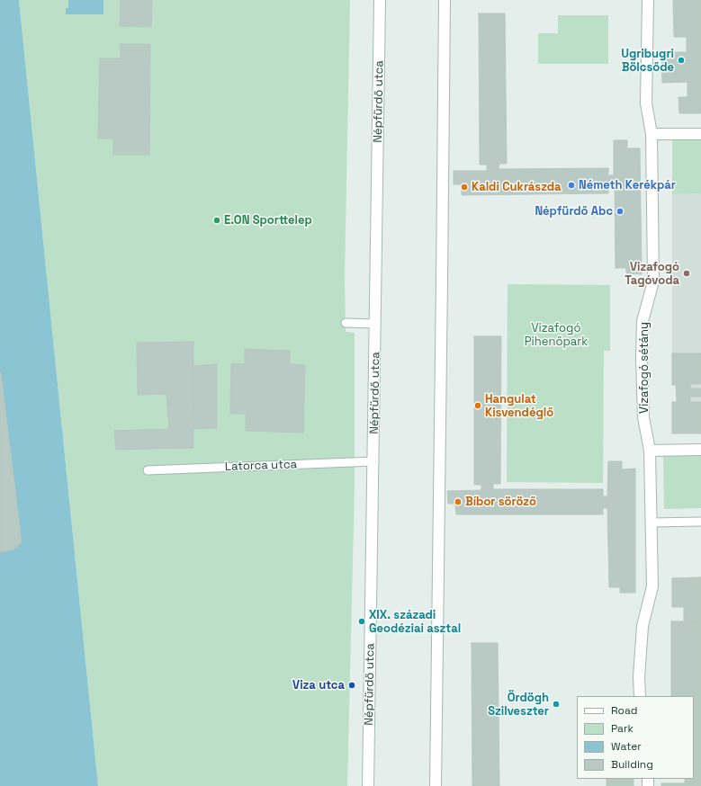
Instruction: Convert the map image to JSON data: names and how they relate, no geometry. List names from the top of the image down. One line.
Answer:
{"streets":{"street":["Népfürdő utca","Vizafogó sétány"],"lane":["Latorca utca"]},"crossings":[["Népfürdő utca","Latorca utca"]],"parks":["Vizafogó Pihenőpark"],"places":["Ugribugri Bölcsőde","Németh Kerékpár","Kaldi Cukrászda","Népfürdő Abc","E.ON Sporttelep","Vizafogó Tagóvoda","Hangulat Kisvendéglő","Bíbor söröző","XIX. századi Geodéziai asztal","Viza utca","Ördögh Szilveszter"],"legend":["Road","Park","Water","Building"]}
